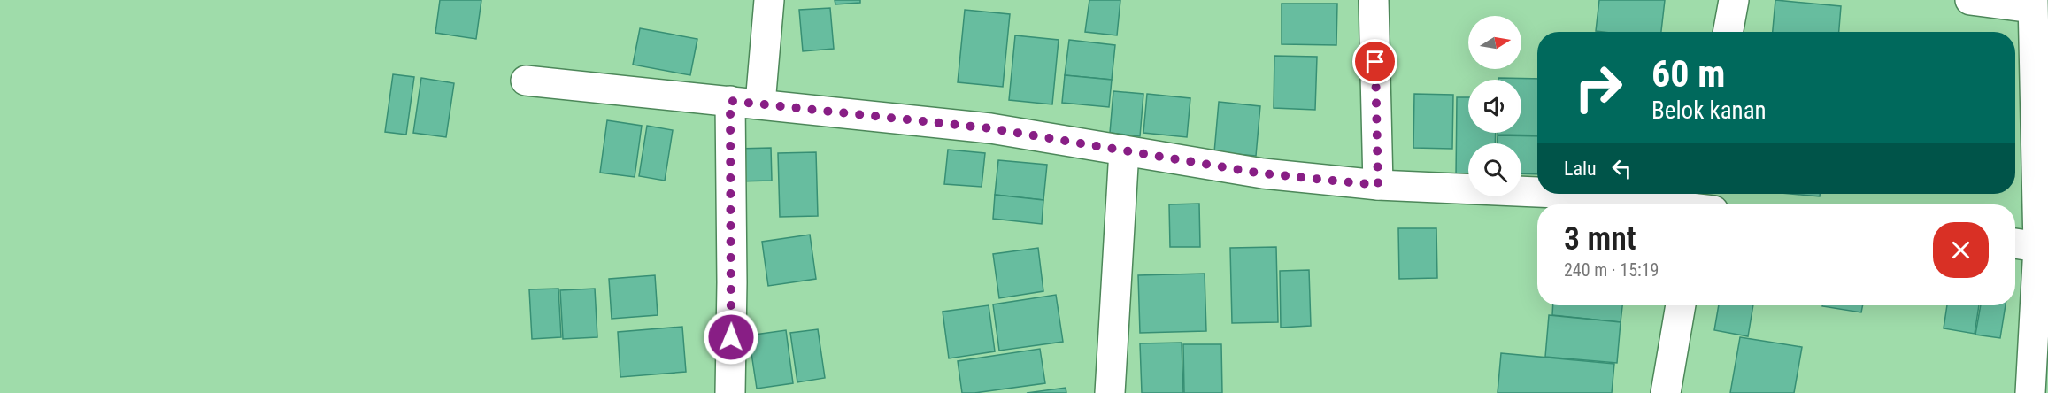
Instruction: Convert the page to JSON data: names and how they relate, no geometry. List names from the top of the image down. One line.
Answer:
{"north":"right","page":{"turn":["60 m","Belok kanan"],"then":"Lalu","heading":["3 mnt","240 m · 15:19"]}}
